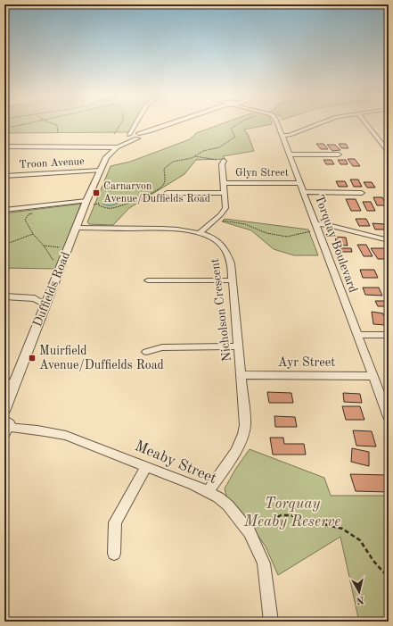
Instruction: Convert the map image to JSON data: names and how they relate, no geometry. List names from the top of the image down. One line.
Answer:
{"streets":{"street":["Troon Avenue","Glyn Street","Torquay Boulevard","Duffields Road","Nicholson Crescent","Ayr Street","Meaby Street"]},"crossings":[["Troon Avenue","Duffields Road"],["Glyn Street","Torquay Boulevard"],["Torquay Boulevard","Ayr Street"],["Duffields Road","Nicholson Crescent"],["Nicholson Crescent","Ayr Street"],["Nicholson Crescent","Meaby Street"]],"parks":["Torquay Meaby Reserve"],"places":{"transit":["Carnarvon Avenue/Duffields Road","Muirfield Avenue/Duffields Road"]},"north":"bottom"}
